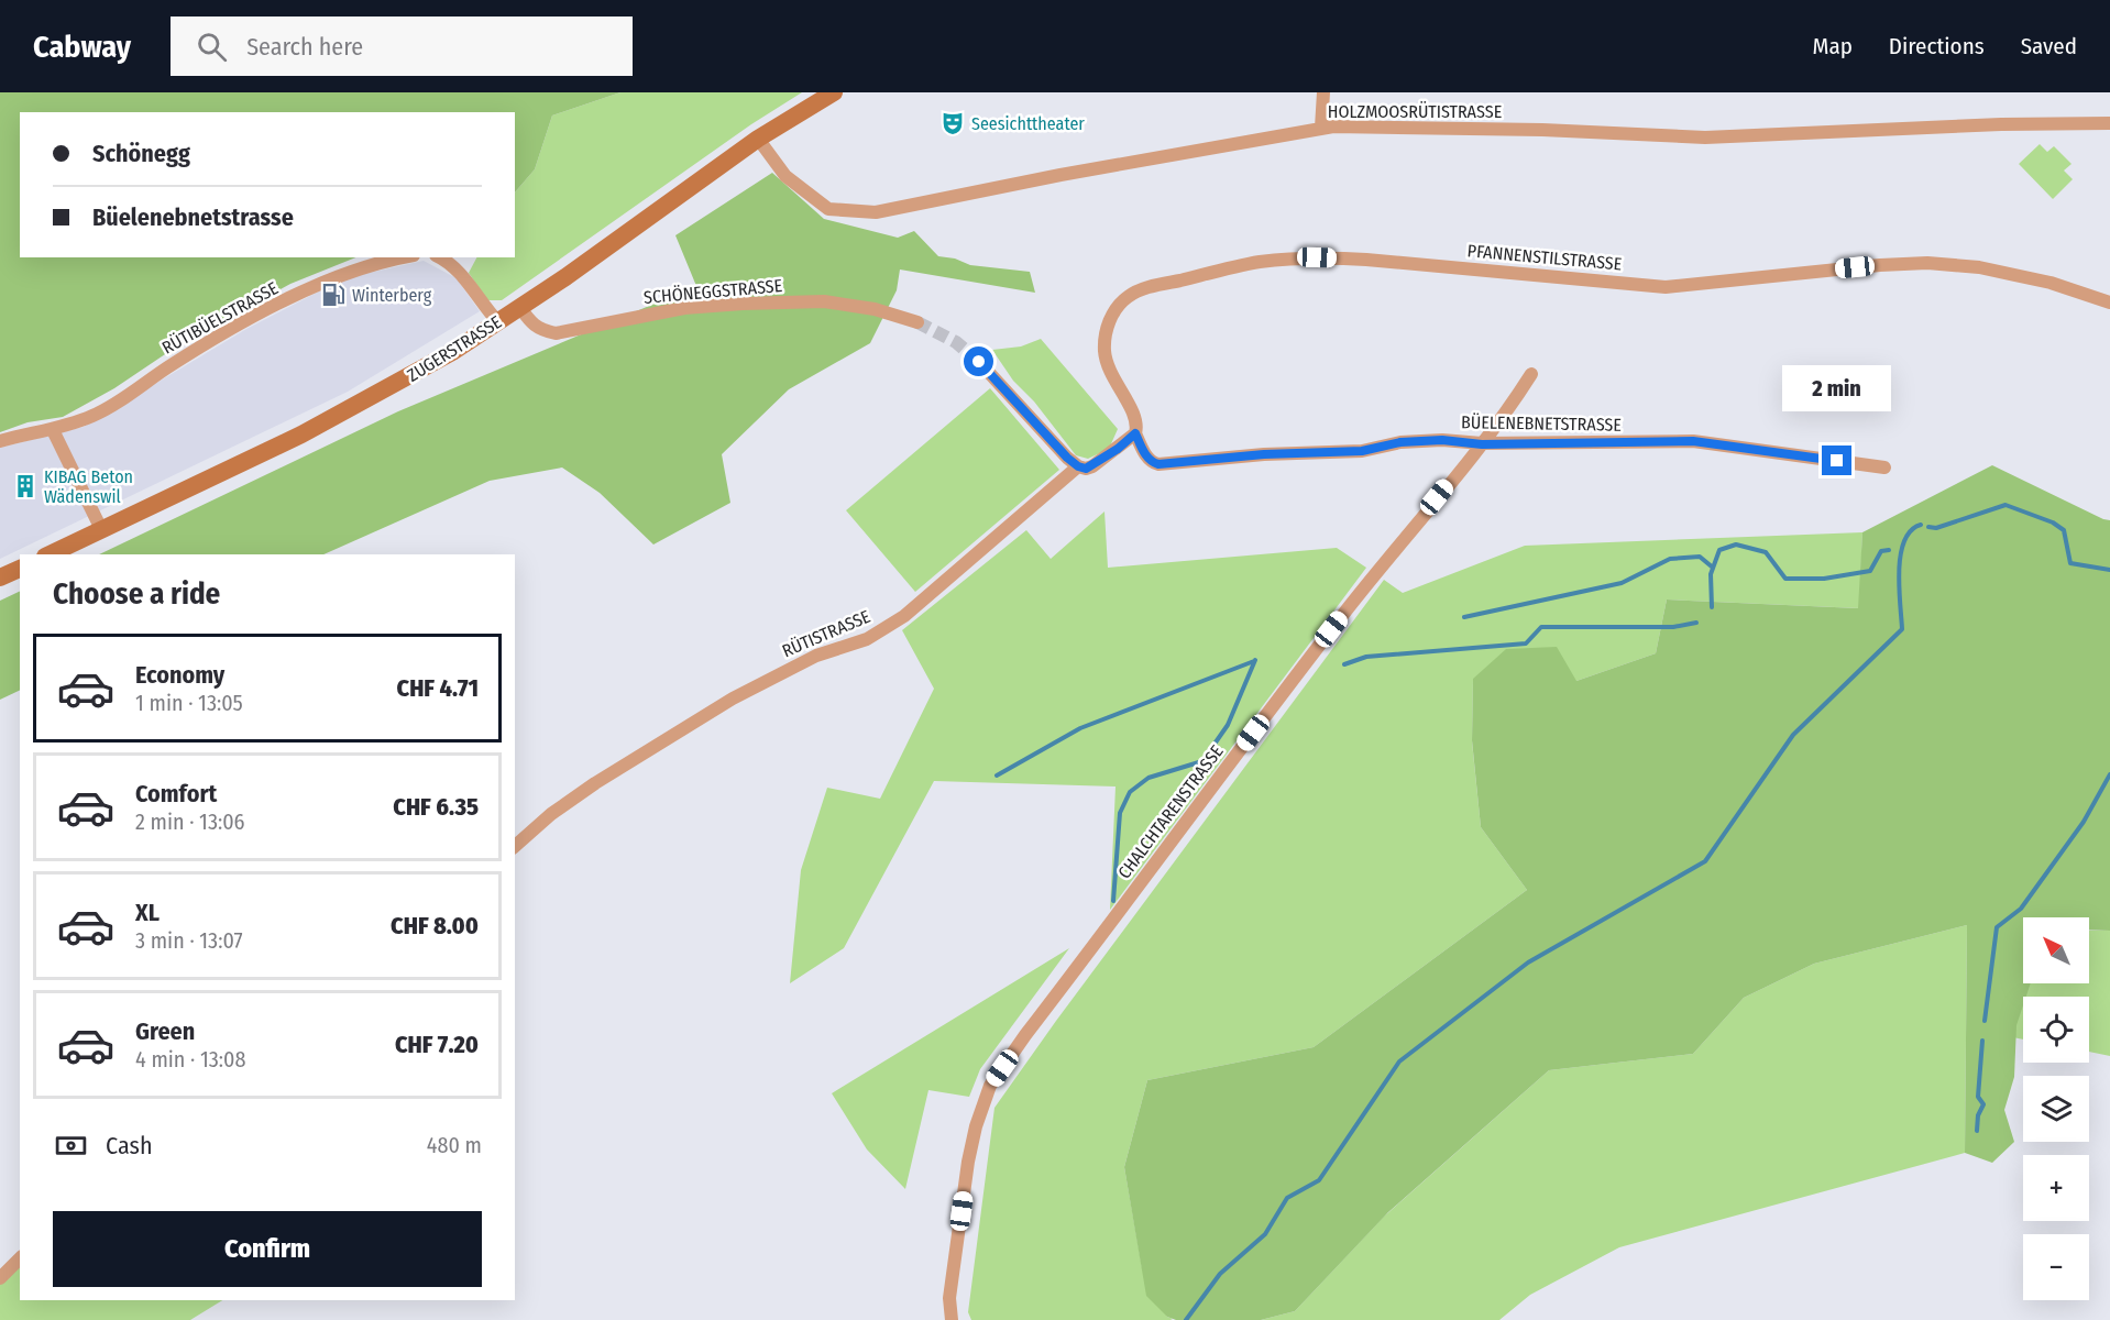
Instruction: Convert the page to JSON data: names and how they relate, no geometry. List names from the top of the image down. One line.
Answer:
{"streets":{"main road":["ZUGERSTRASSE"],"street":["HOLZMOOSRÜTISTRASSE","PFANNENSTILSTRASSE","SCHÖNEGGSTRASSE","RÜTIBÜELSTRASSE","BÜELENEBNETSTRASSE","RÜTISTRASSE","CHALCHTARENSTRASSE"]},"crossings":[["HOLZMOOSRÜTISTRASSE","ZUGERSTRASSE"],["PFANNENSTILSTRASSE","BÜELENEBNETSTRASSE"],["PFANNENSTILSTRASSE","RÜTISTRASSE"],["SCHÖNEGGSTRASSE","ZUGERSTRASSE"],["BÜELENEBNETSTRASSE","RÜTISTRASSE"],["BÜELENEBNETSTRASSE","CHALCHTARENSTRASSE"]],"places":{"theatre":["Seesichttheater"],"fuel station":["Winterberg"],"building":["KIBAG Beton Wädenswil"]},"north":"top left","page":{"header":"Cabway","search":"Search here","nav":["Map","Directions","Saved"],"banner":["Schönegg","Büelenebnetstrasse"],"bubble":"2 min","heading":"Choose a ride","list":[{"name":"Economy","note":"1 min · 13:05","value":"CHF 4.71"},{"name":"Comfort","note":"2 min · 13:06","value":"CHF 6.35"},{"name":"XL","note":"3 min · 13:07","value":"CHF 8.00"},{"name":"Green","note":"4 min · 13:08","value":"CHF 7.20"}],"map_buttons":["+","−"],"pay":["Cash","480 m"],"buttons":"Confirm"}}
